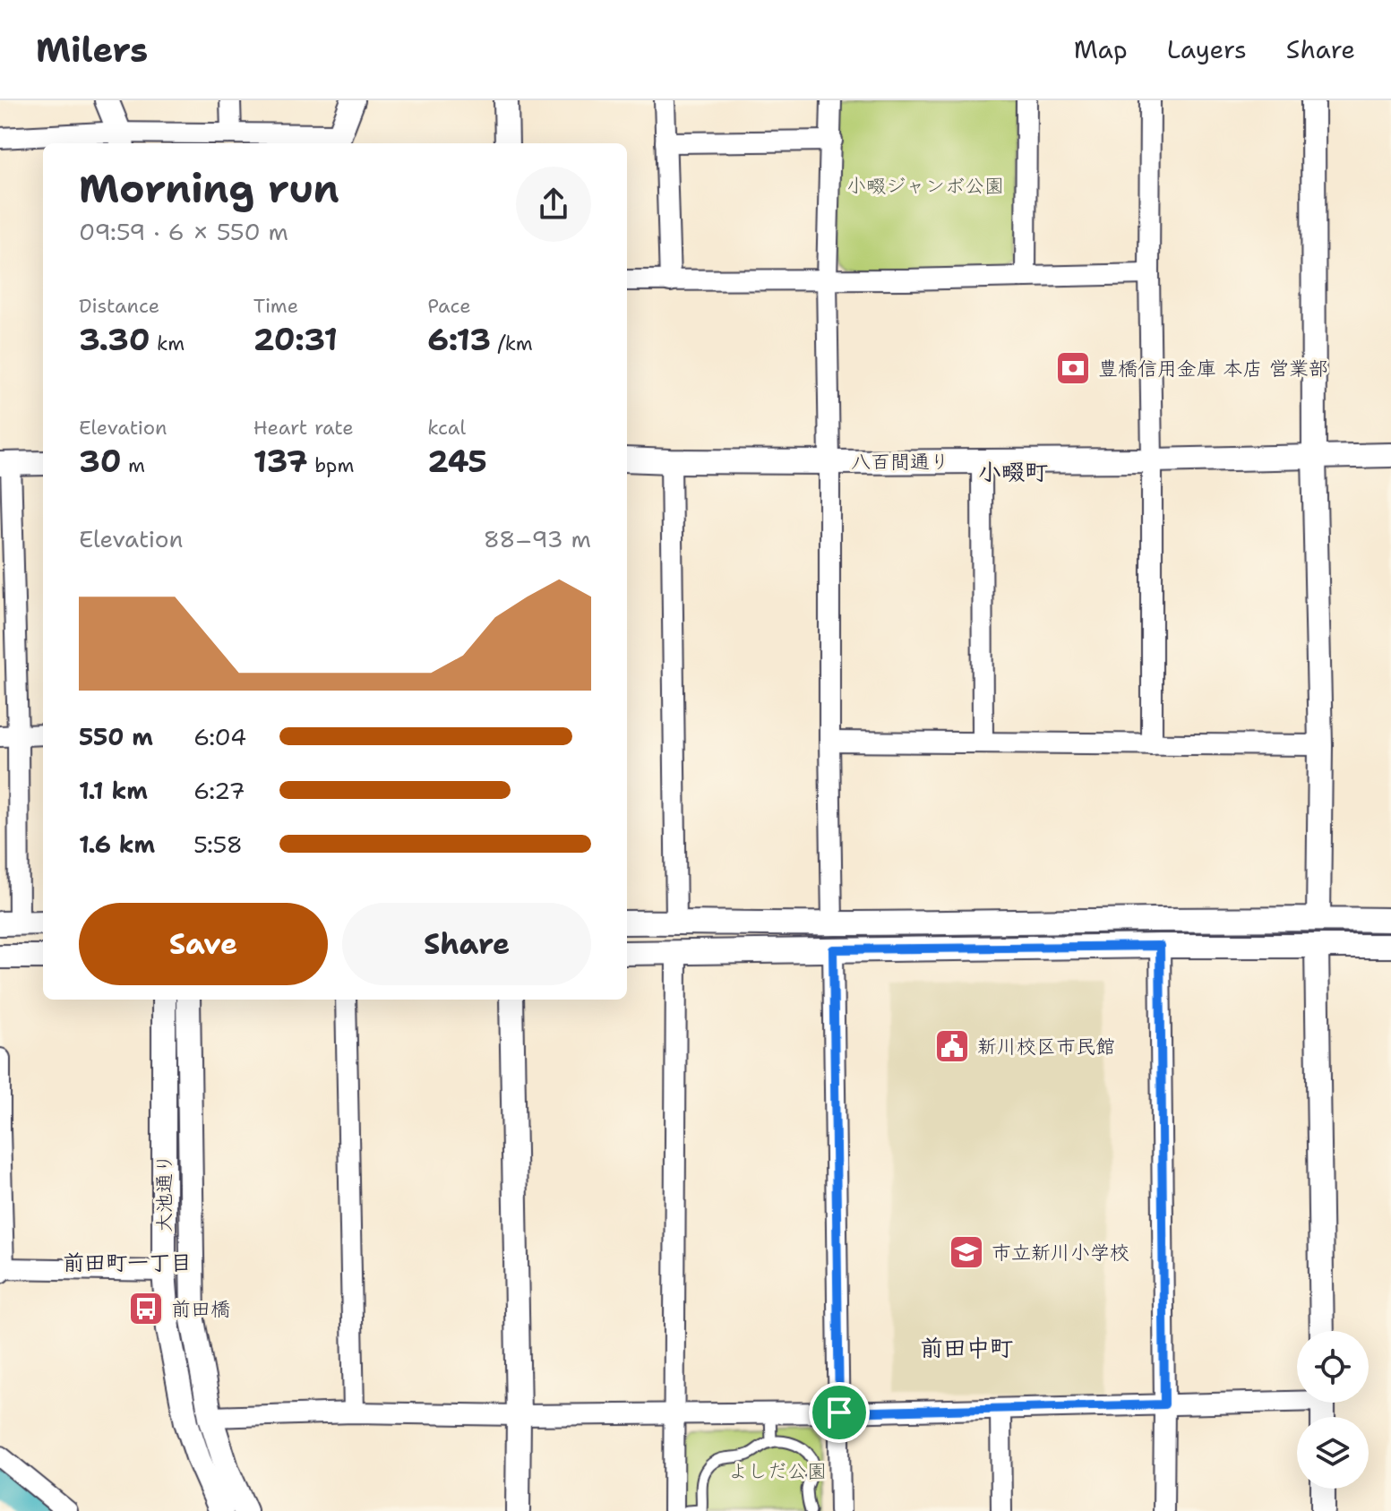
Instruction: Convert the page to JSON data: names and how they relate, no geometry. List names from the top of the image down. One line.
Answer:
{"streets":{"street":["八百間通り","大池通り"]},"districts":["小畷町","前田町一丁目","前田中町"],"parks":["小畷ジャンボ公園","よしだ公園"],"places":{"bank":["豊橋信用金庫 本店 営業部"],"public building":["新川校区市民館"],"school or university":["市立新川小学校"],"bus stop":["前田橋"]},"page":{"header":"Milers","nav":["Map","Layers","Share"],"heading":["Morning run","09:59 · 6 × 550 m"],"stats":[["Distance","3.30 km"],["Time","20:31"],["Pace","6:13 /km"],["Elevation","30 m"],["Heart rate","137 bpm"],["kcal","245"]],"chart":["Elevation","88–93 m"],"list":[{"name":"550 m","note":"6:04"},{"name":"1.1 km","note":"6:27"},{"name":"1.6 km","note":"5:58"}],"buttons":["Save","Share"]}}
